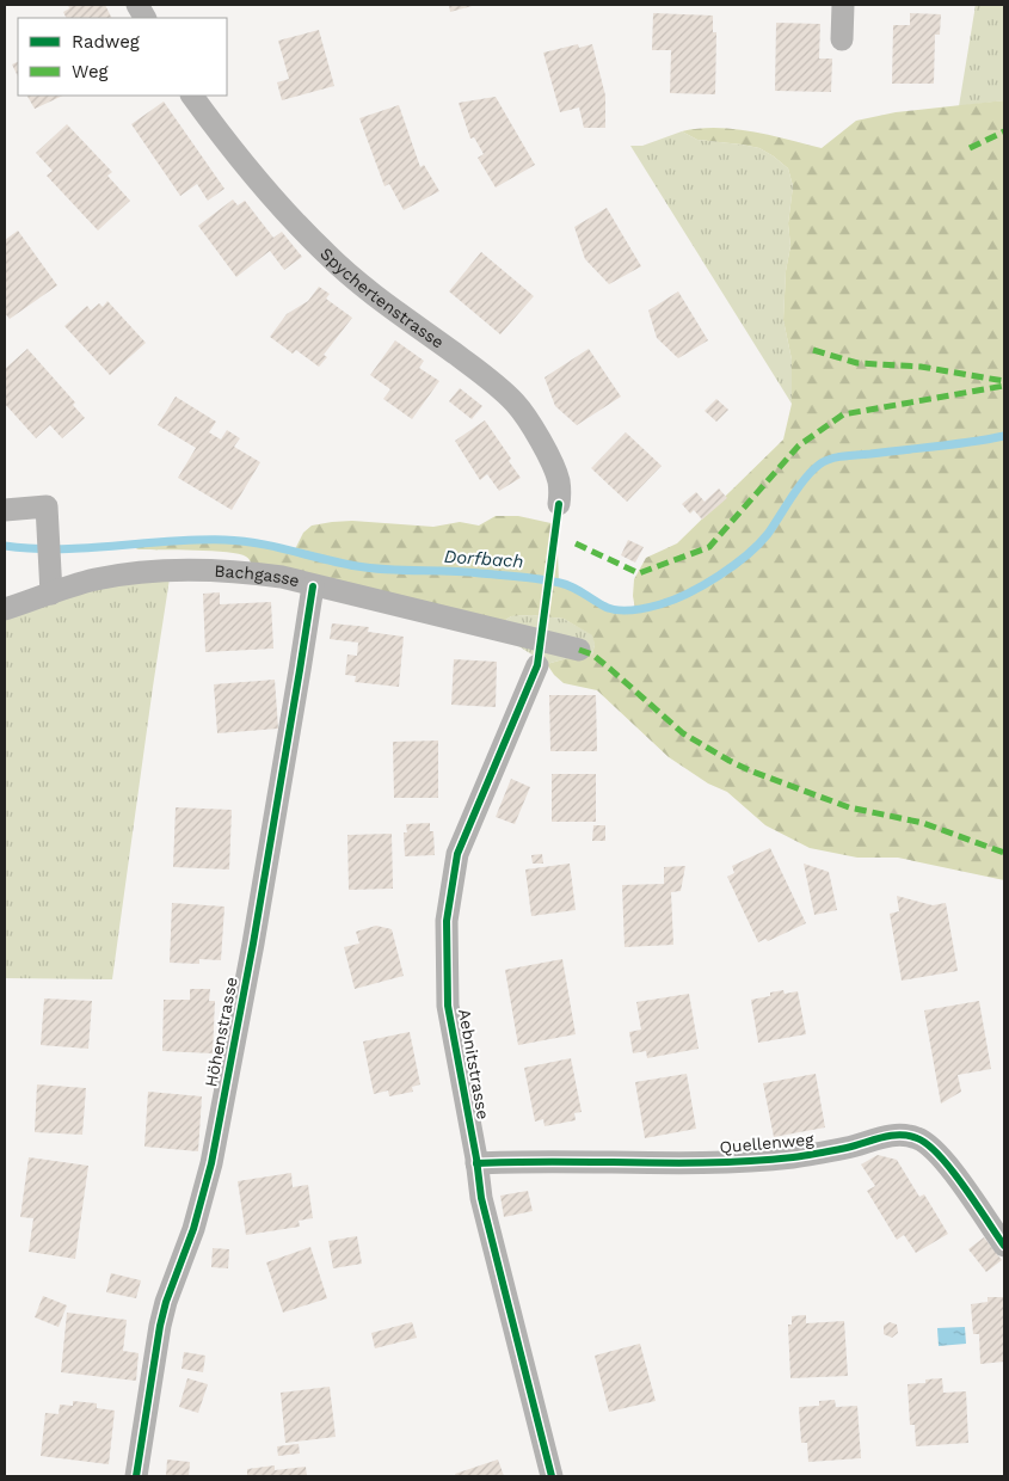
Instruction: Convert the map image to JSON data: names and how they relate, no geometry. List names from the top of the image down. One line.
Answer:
{"streets":{"street":["Spychertenstrasse","Bachgasse","Höhenstrasse","Aebnitstrasse","Quellenweg"]},"crossings":[["Bachgasse","Höhenstrasse"],["Aebnitstrasse","Quellenweg"]],"water":["Dorfbach"],"legend":["Radweg","Weg"]}
